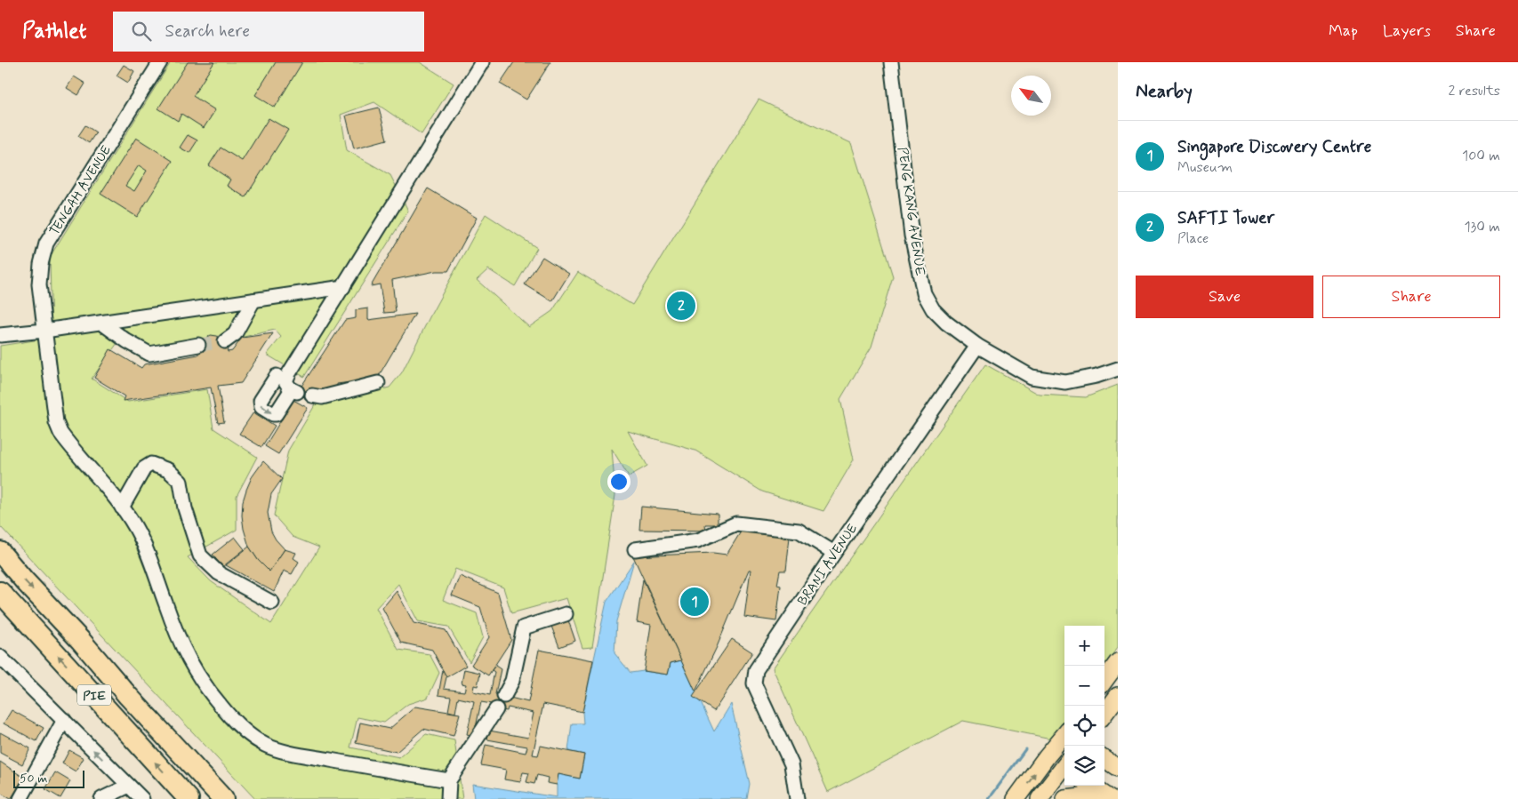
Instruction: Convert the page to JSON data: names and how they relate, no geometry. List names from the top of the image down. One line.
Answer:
{"streets":{"highway":["PIE"],"lane":["TENGAH AVENUE","PENG KANG AVENUE","BRANI AVENUE"]},"crossings":[["PENG KANG AVENUE","BRANI AVENUE"]],"scale_bar":"50 m","north":"top left","page":{"header":"Pathlet","search":"Search here","nav":["Map","Layers","Share"],"heading":["Nearby","2 results"],"list":[{"mark":"1","name":"Singapore Discovery Centre","note":"Museum","value":"100 m"},{"mark":"2","name":"SAFTI Tower","note":"Place","value":"130 m"}],"buttons":["Save","Share"],"pins":["2","1"],"map_buttons":["+","−"],"scale":"50 m"}}
